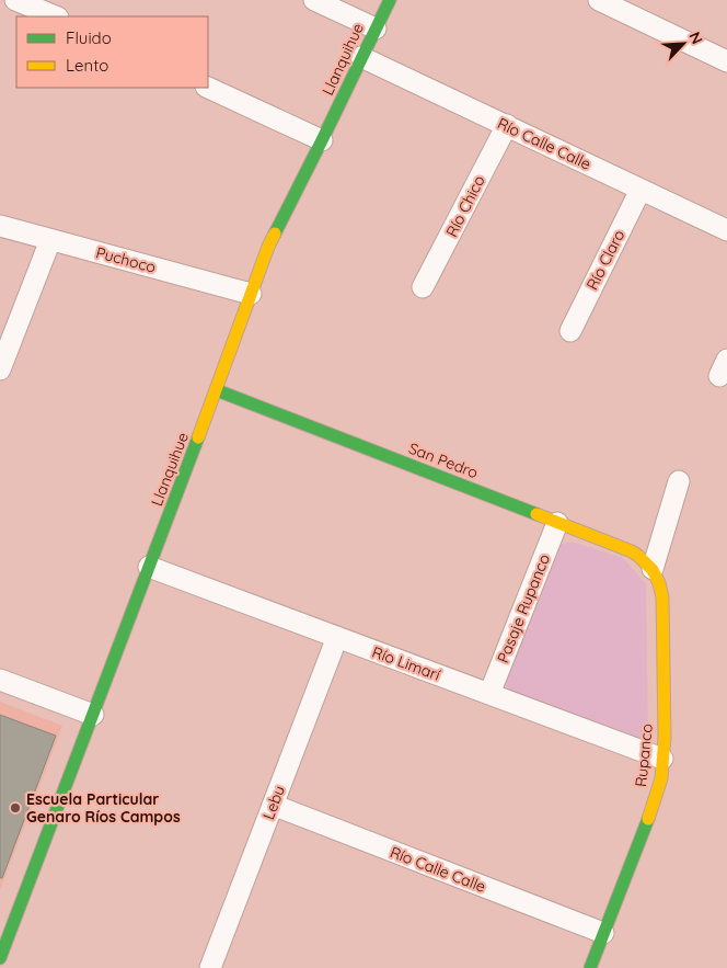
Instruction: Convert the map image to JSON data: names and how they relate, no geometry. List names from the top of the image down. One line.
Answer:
{"streets":{"street":["Llanquihue","Río Calle Calle","Río Chico","Puchoco","Río Claro","San Pedro","Pasaje Rupanco","Río Limarí","Rupanco","Lebu"]},"crossings":[["Llanquihue","Río Calle Calle"],["Llanquihue","Puchoco"],["Llanquihue","San Pedro"],["Llanquihue","Río Limarí"],["Río Calle Calle","Río Chico"],["Río Calle Calle","Río Claro"],["Río Calle Calle","Rupanco"],["Río Calle Calle","Lebu"],["San Pedro","Pasaje Rupanco"],["San Pedro","Rupanco"],["Pasaje Rupanco","Río Limarí"],["Río Limarí","Rupanco"],["Río Limarí","Lebu"]],"places":["Escuela Particular Genaro Ríos Campos"],"legend":["Fluido","Lento"],"north":"top right"}
